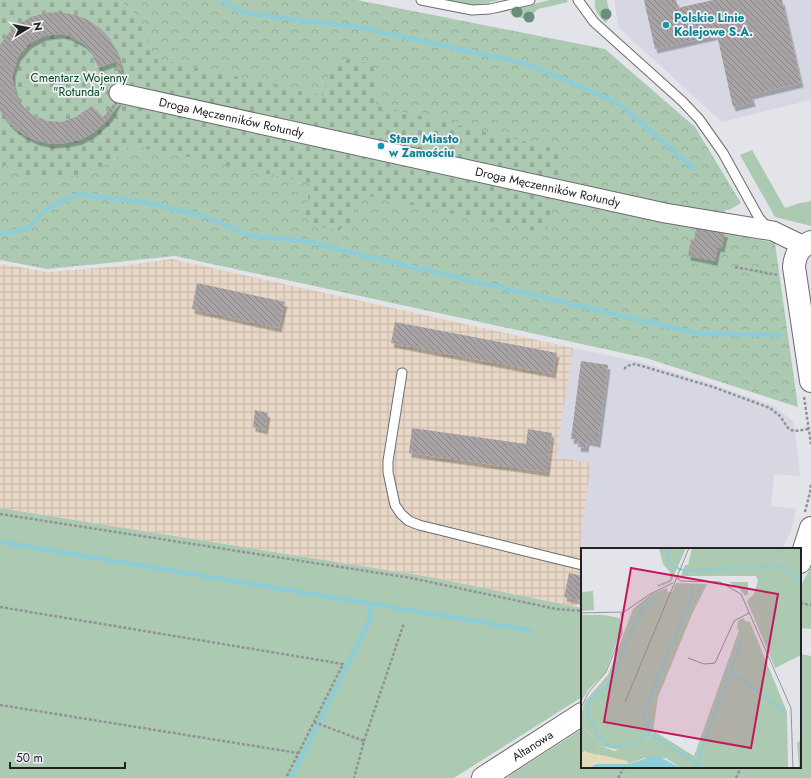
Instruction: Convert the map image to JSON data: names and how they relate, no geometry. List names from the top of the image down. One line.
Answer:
{"streets":{"street":["Droga Męczenników Rotundy","Altanowa"]},"parks":["Cmentarz Wojenny \"Rotunda\""],"places":["Polskie Linie Kolejowe S.A.","Stare Miasto w Zamościu"],"scale_bar":"50 m","north":"right"}
